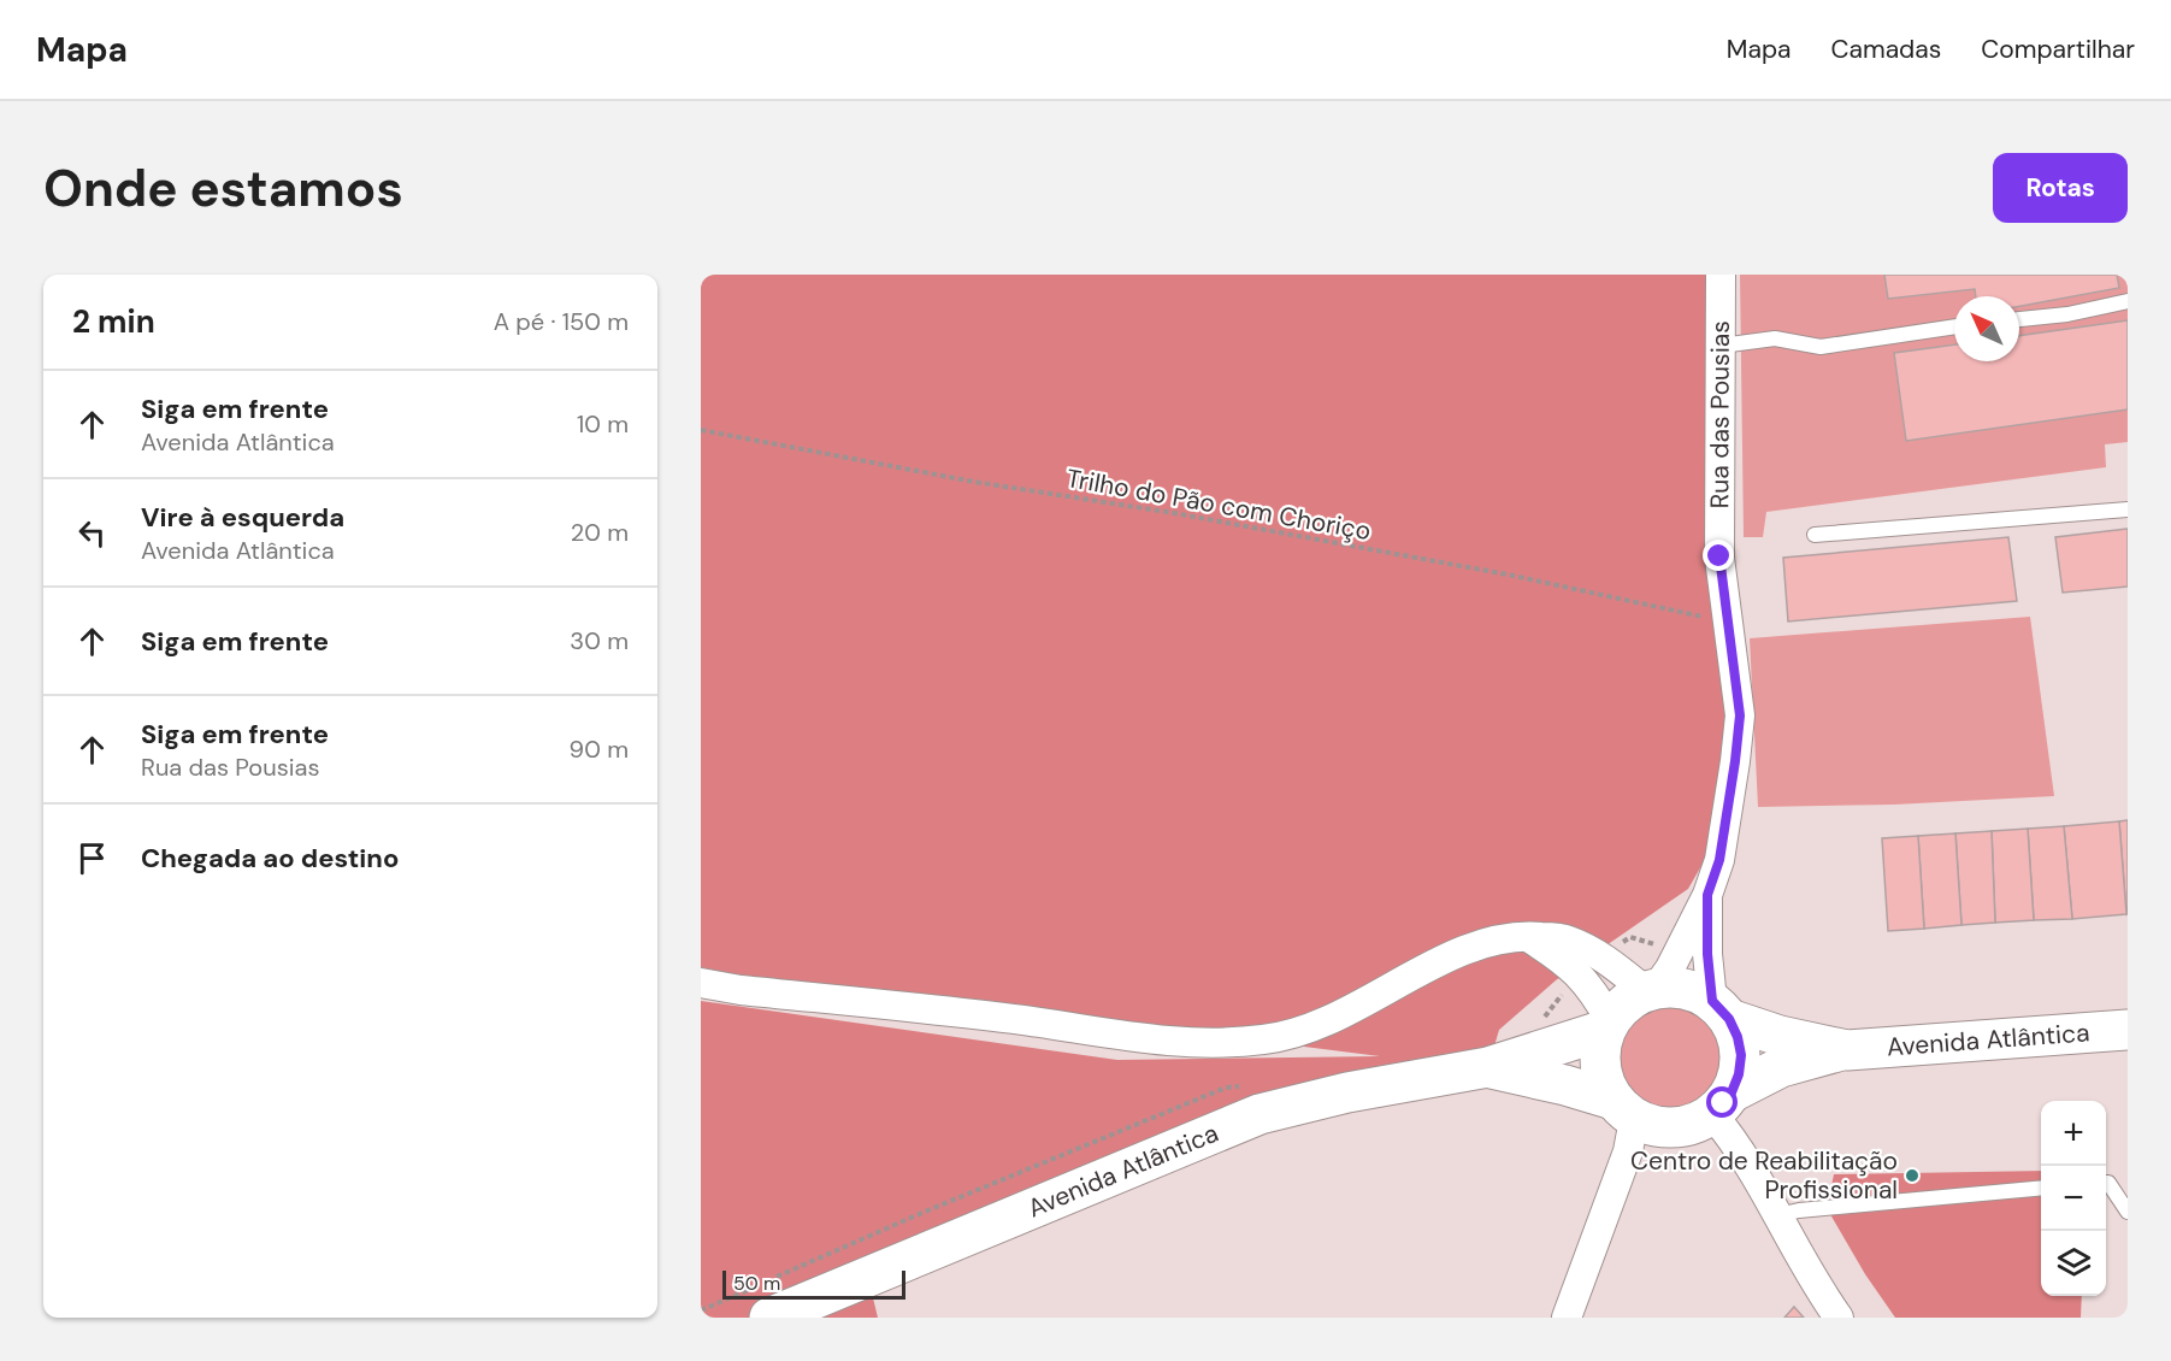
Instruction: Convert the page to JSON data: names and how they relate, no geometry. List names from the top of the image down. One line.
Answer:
{"streets":{"main road":["Avenida Atlântica"],"street":["Rua das Pousias"],"path":["Trilho do Pão com Choriço"]},"crossings":[["Rua das Pousias","Trilho do Pão com Choriço"]],"places":["Centro de Reabilitação Profissional"],"scale_bar":"50 m","north":"top left","page":{"header":"Mapa","nav":["Mapa","Camadas","Compartilhar"],"buttons":"Rotas","title":"Onde estamos","heading":["2 min","A pé · 150 m"],"list":[["Siga em frente","Avenida Atlântica","10 m"],["Vire à esquerda","Avenida Atlântica","20 m"],["Siga em frente","30 m"],["Siga em frente","Rua das Pousias","90 m"],"Chegada ao destino"],"map_buttons":["+","−"],"scale":"50 m"}}
